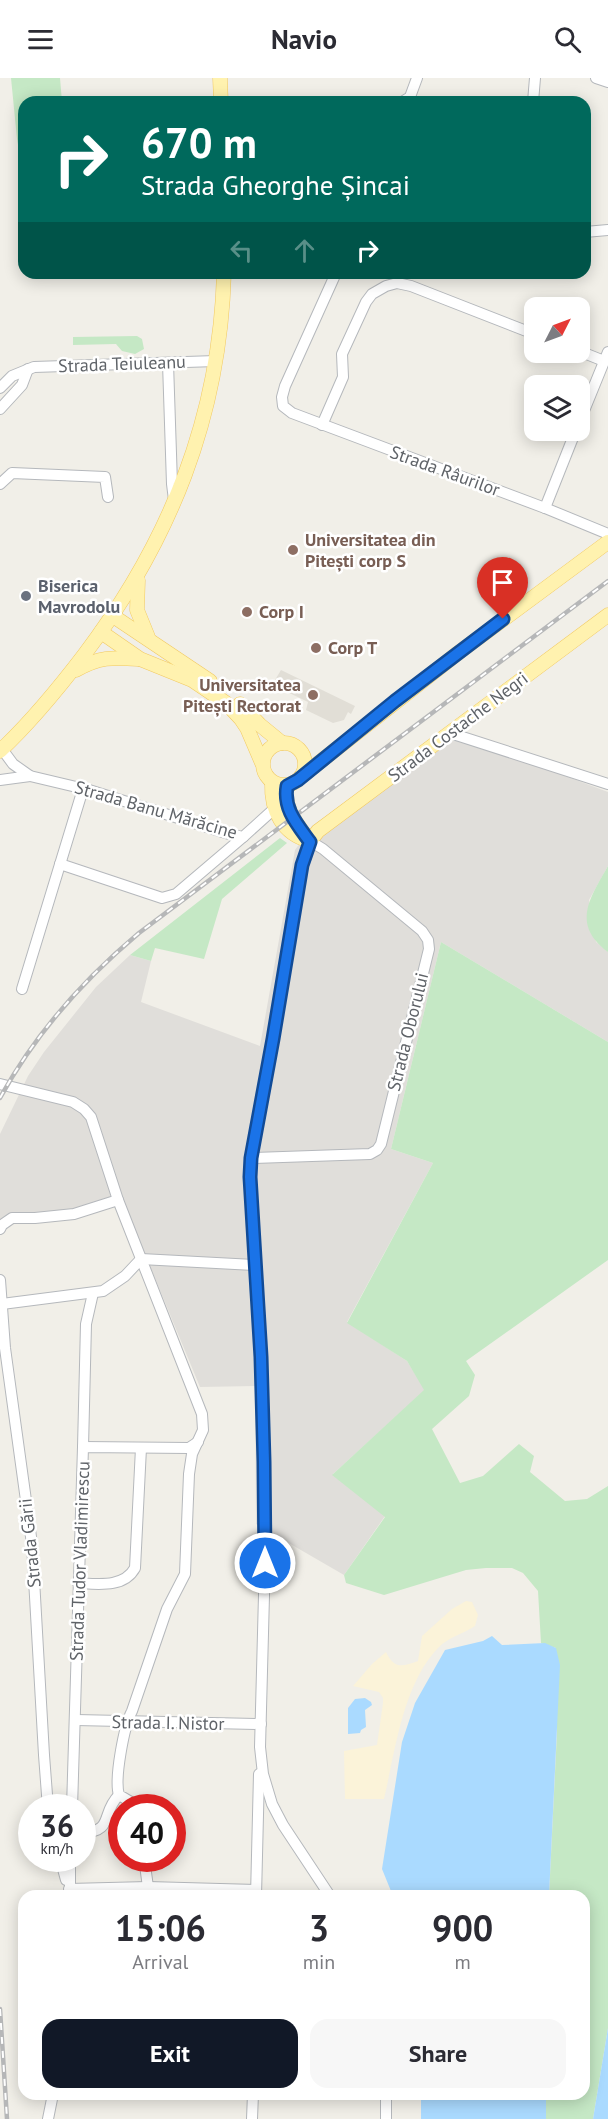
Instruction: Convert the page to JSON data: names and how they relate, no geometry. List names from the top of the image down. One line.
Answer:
{"streets":{"main road":["Strada Costache Negri"],"street":["Strada Teiuleanu","Strada Râurilor","Strada Banu Mărăcine","Strada Oborului","Strada Gării","Strada Tudor Vladimirescu","Strada I. Nistor"]},"crossings":[["Strada Costache Negri","Strada Oborului"],["Strada Tudor Vladimirescu","Strada I. Nistor"]],"places":["Universitatea din Pitești corp S","Biserica Mavrodolu","Corp I","Corp T","Universitatea Pitești Rectorat"],"north":"top right","page":{"header":"Navio","turn":["670 m","Strada Gheorghe Șincai"],"speed":"36 km/h","limit":"40","eta":["15:06","Arrival","3","min","900","m"],"buttons":["Exit","Share"]}}
